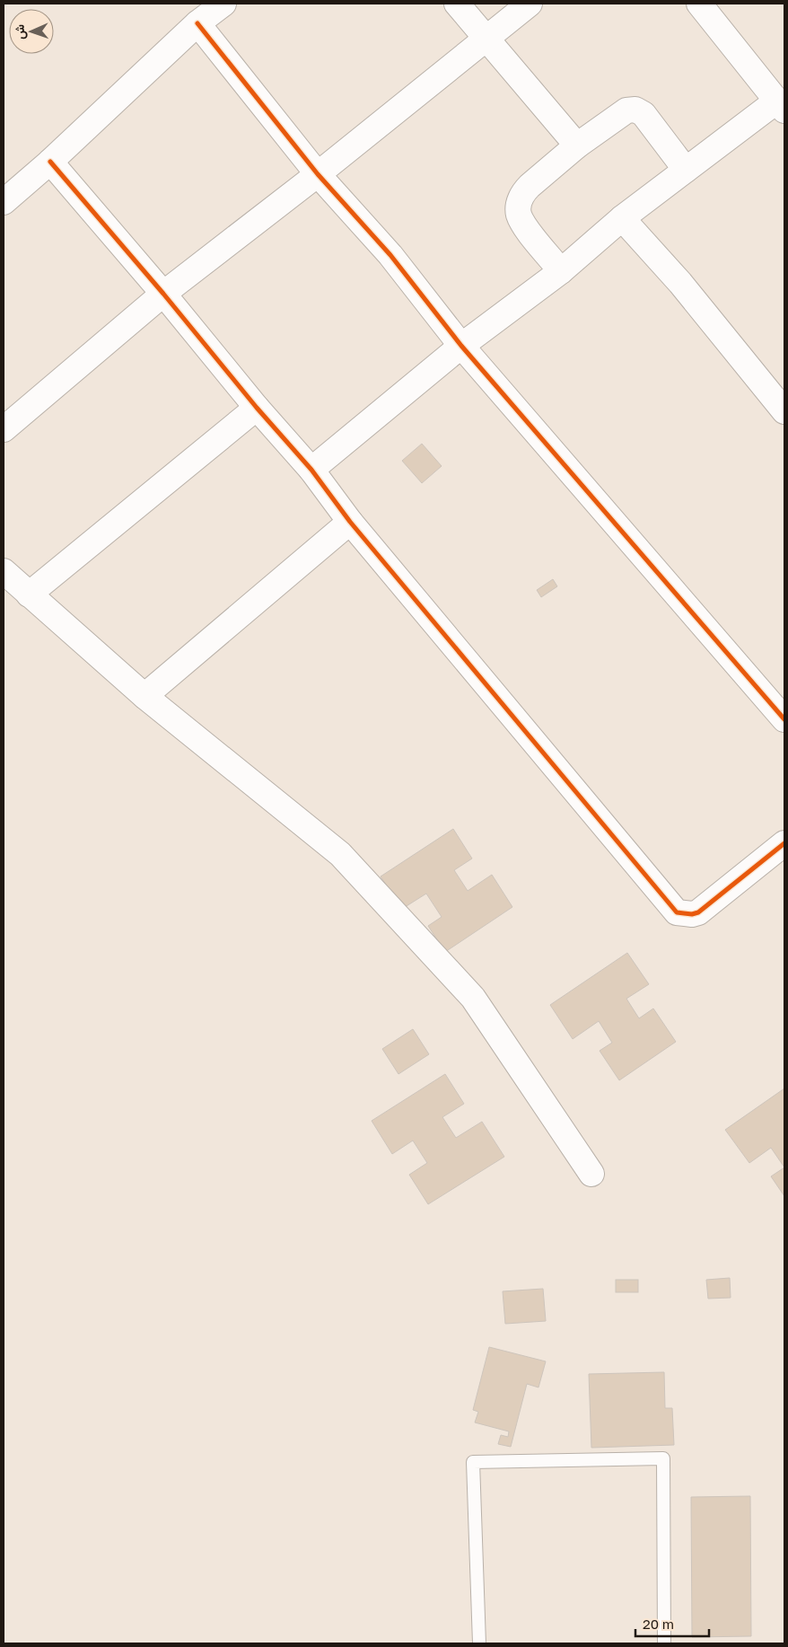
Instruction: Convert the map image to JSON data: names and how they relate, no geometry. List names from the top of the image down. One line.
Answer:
{"scale_bar":"20 m","north":"left"}
